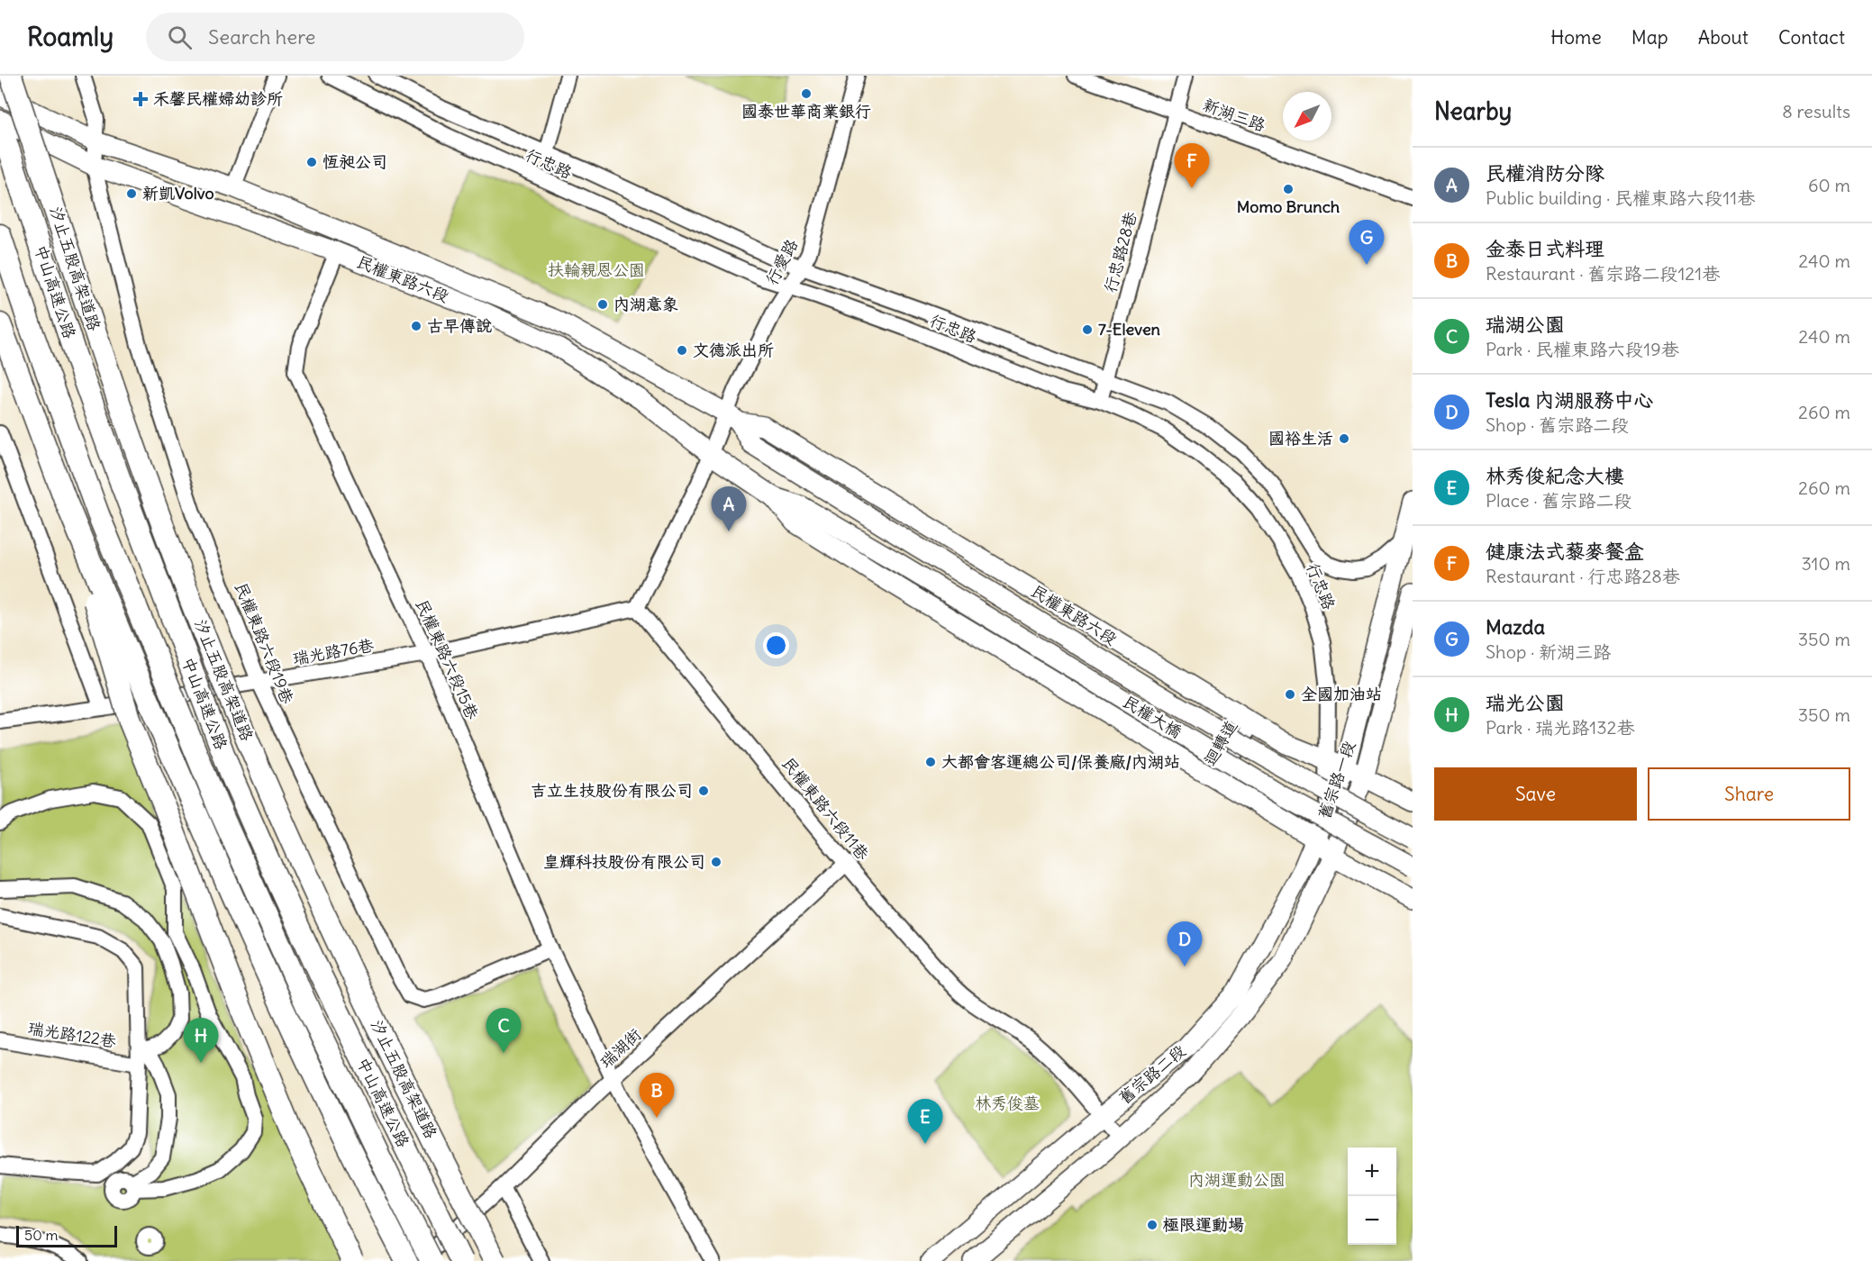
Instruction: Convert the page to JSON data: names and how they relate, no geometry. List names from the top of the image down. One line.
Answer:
{"streets":{"highway":["汐止五股高架道路","中山高速公路"],"main road":["民權東路六段","民權大橋","舊宗路一段","舊宗路二段"],"street":["新湖三路","行忠路","行忠路28巷","行愛路","民權東路六段19巷","瑞光路76巷","民權東路六段15巷","迴轉道","民權東路六段11巷","瑞光路122巷","瑞湖街"]},"crossings":[["新湖三路","行忠路28巷"],["行忠路","行忠路28巷"],["行忠路","行愛路"],["行忠路","民權東路六段"],["行忠路","舊宗路一段"],["行愛路","民權東路六段"],["行愛路","民權大橋"],["民權東路六段","民權東路六段19巷"],["民權東路六段","民權東路六段15巷"],["民權東路六段","民權大橋"],["民權東路六段","迴轉道"],["民權東路六段","舊宗路一段"],["民權東路六段","舊宗路二段"],["民權東路六段19巷","瑞光路76巷"],["民權東路六段19巷","民權東路六段15巷"],["瑞光路76巷","民權東路六段15巷"],["瑞光路76巷","民權東路六段11巷"],["民權東路六段15巷","瑞湖街"],["舊宗路一段","舊宗路二段"],["民權東路六段11巷","瑞湖街"],["民權東路六段11巷","舊宗路二段"]],"parks":["扶輪親恩公園","林秀俊墓","內湖運動公園"],"places":{"other":["國泰世華商業銀行","恆昶公司","Momo Brunch","新凱Volvo","內湖意象","古早傳說","7-Eleven","文德派出所","國裕生活","全國加油站","大都會客運總公司/保養廠/內湖站","吉立生技股份有限公司","皇輝科技股份有限公司","極限運動場"],"health":["禾馨民權婦幼診所"]},"scale_bar":"50 m","north":"bottom left","page":{"header":"Roamly","search":"Search here","nav":["Home","Map","About","Contact"],"heading":["Nearby","8 results"],"pins":["F","G","A","D","C","H","B","E"],"list":[{"mark":"A","name":"民權消防分隊","note":"Public building · 民權東路六段11巷","value":"60 m"},{"mark":"B","name":"金泰日式料理","note":"Restaurant · 舊宗路二段121巷","value":"240 m"},{"mark":"C","name":"瑞湖公園","note":"Park · 民權東路六段19巷","value":"240 m"},{"mark":"D","name":"Tesla 內湖服務中心","note":"Shop · 舊宗路二段","value":"260 m"},{"mark":"E","name":"林秀俊紀念大樓","note":"Place · 舊宗路二段","value":"260 m"},{"mark":"F","name":"健康法式藜麥餐盒","note":"Restaurant · 行忠路28巷","value":"310 m"},{"mark":"G","name":"Mazda","note":"Shop · 新湖三路","value":"350 m"},{"mark":"H","name":"瑞光公園","note":"Park · 瑞光路132巷","value":"350 m"}],"buttons":["Save","Share"],"map_buttons":["+","−"],"scale":"50 m"}}
